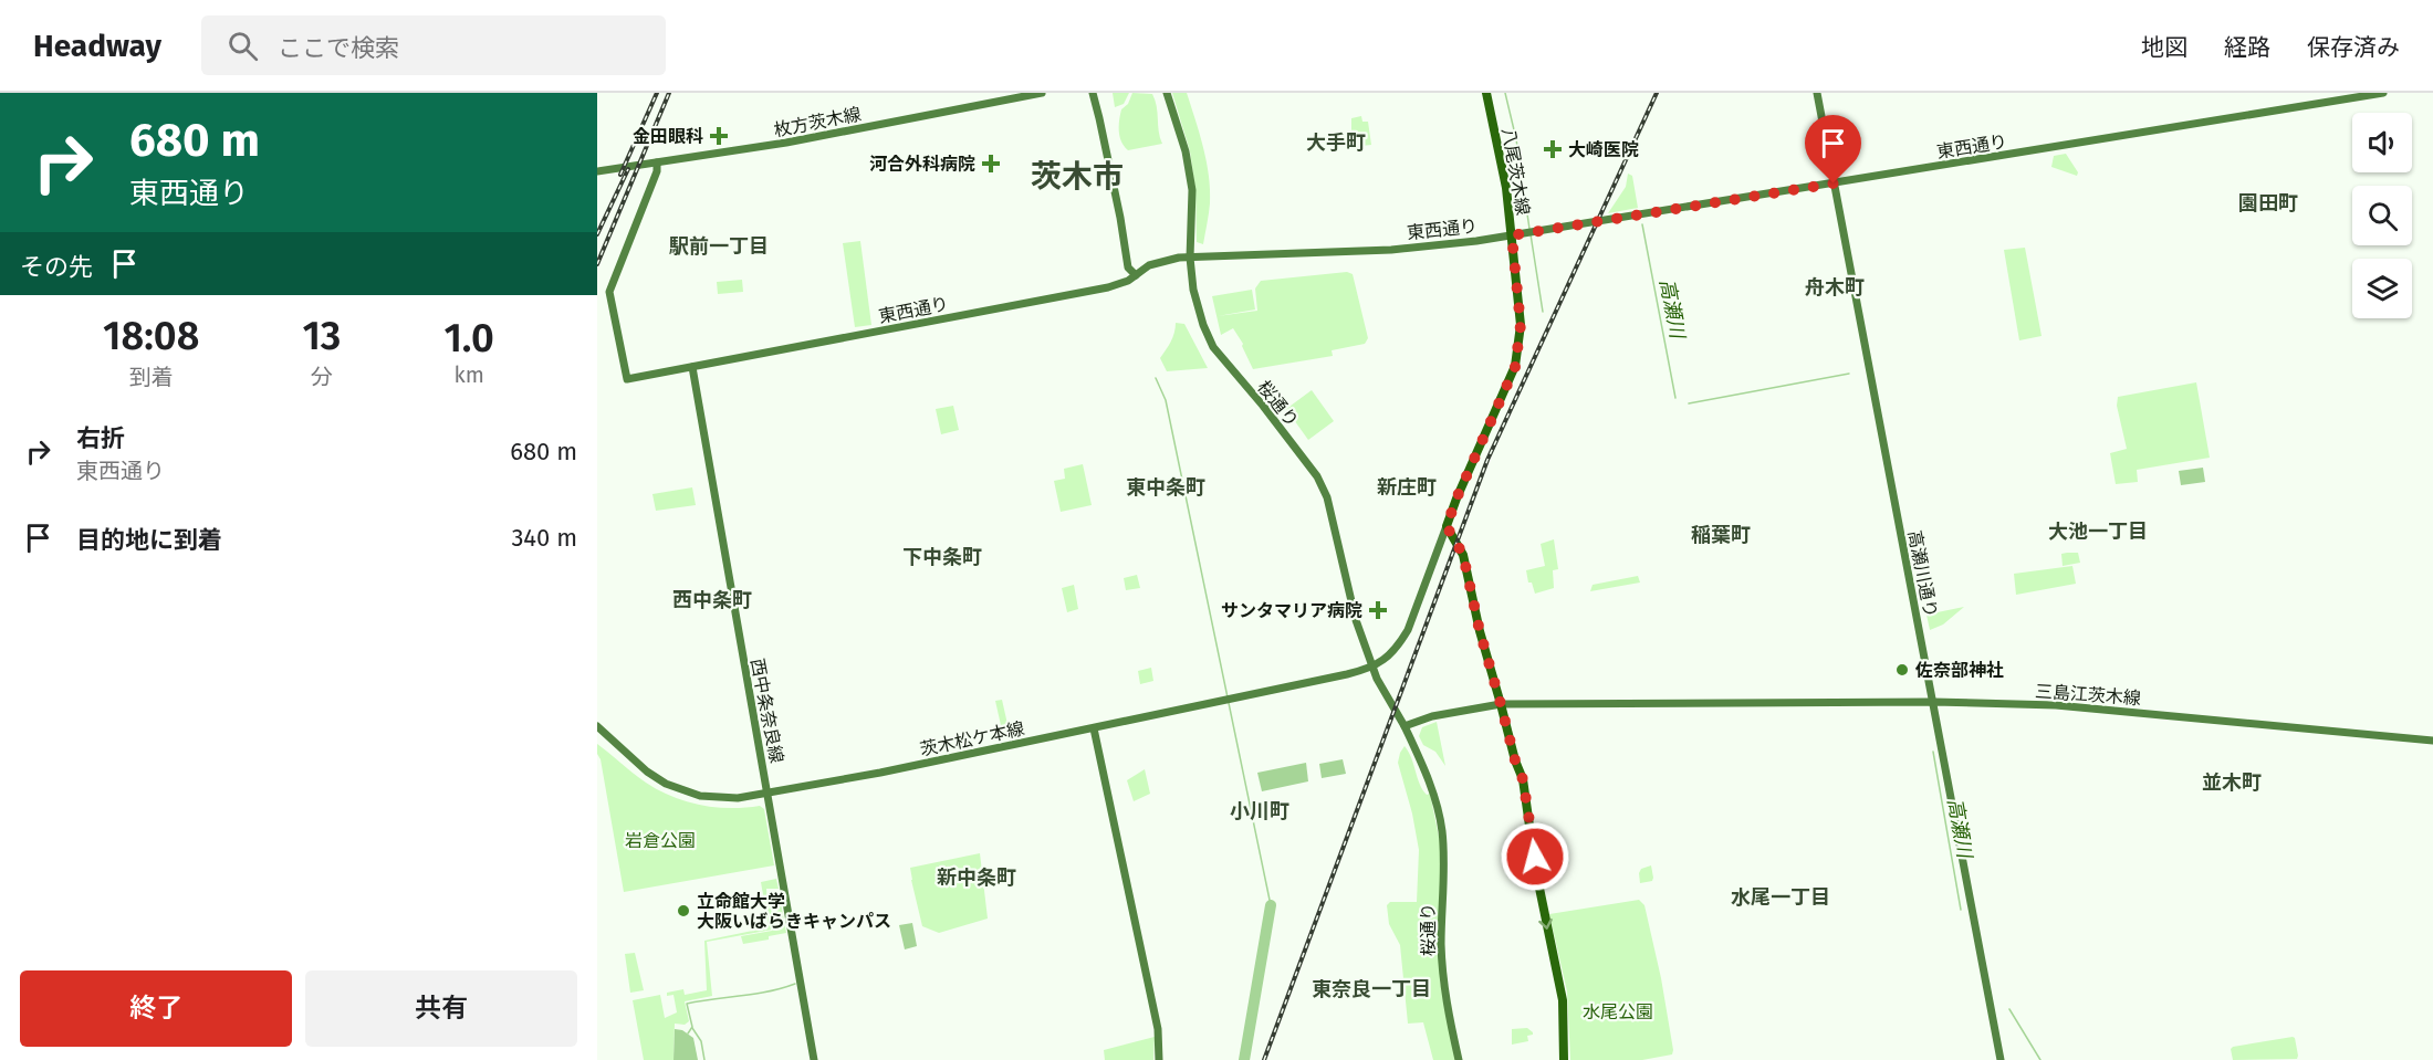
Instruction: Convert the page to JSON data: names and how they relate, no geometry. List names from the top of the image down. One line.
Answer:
{"streets":{"main road":["八尾茨木線"],"street":["枚方茨木線","東西通り","桜通り","高瀬川通り","三島江茨木線","西中条奈良線","茨木松ケ本線"]},"crossings":[["枚方茨木線","東西通り"],["東西通り","八尾茨木線"],["東西通り","桜通り"],["東西通り","高瀬川通り"],["東西通り","西中条奈良線"],["桜通り","茨木松ケ本線"],["高瀬川通り","三島江茨木線"],["西中条奈良線","茨木松ケ本線"]],"districts":["大手町","茨木市","園田町","駅前一丁目","舟木町","東中条町","新庄町","大池一丁目","稲葉町","下中条町","西中条町","並木町","小川町","新中条町","水尾一丁目","東奈良一丁目"],"water":["高瀬川"],"parks":["岩倉公園","水尾公園"],"places":{"health":["金田眼科","大崎医院","河合外科病院","サンタマリア病院"],"other":["佐奈部神社","立命館大学 大阪いばらきキャンパス"]},"page":{"header":"Headway","search":"ここで検索","nav":["地図","経路","保存済み"],"turn":["680 m","東西通り"],"then":"その先","eta":["18:08","到着","13","分","1.0","km"],"list":[{"name":"右折","note":"東西通り","value":"680 m"},{"name":"目的地に到着","value":"340 m"}],"buttons":["終了","共有"]}}
